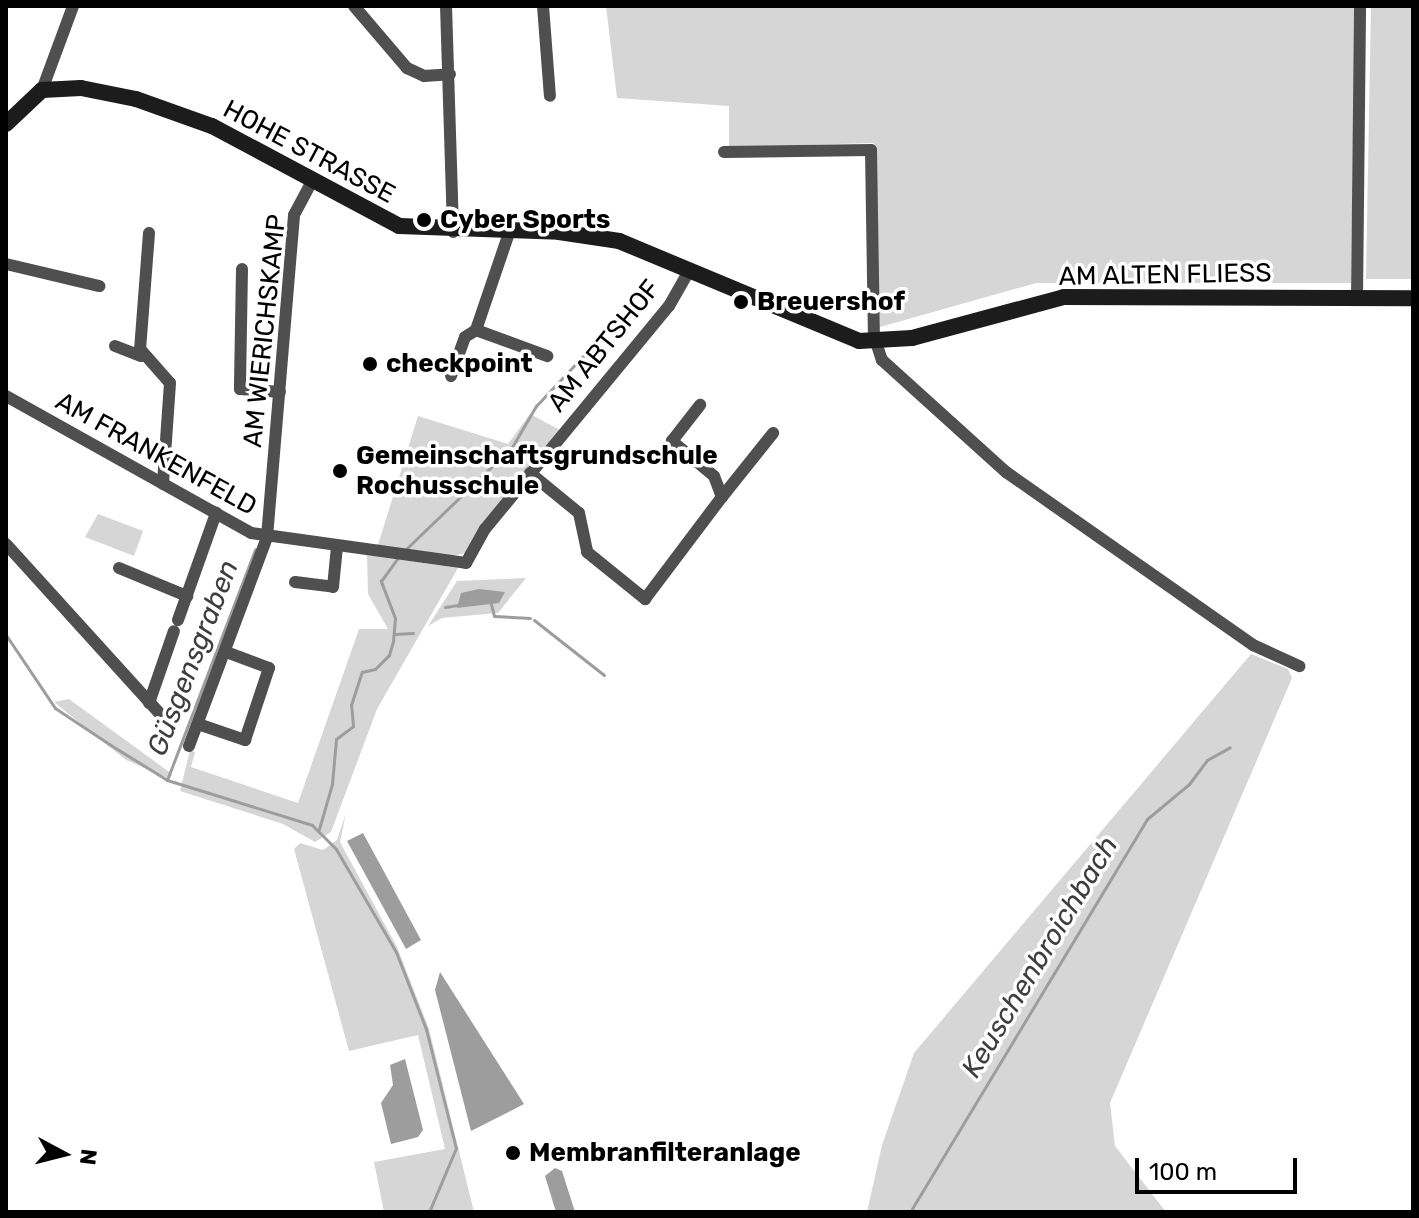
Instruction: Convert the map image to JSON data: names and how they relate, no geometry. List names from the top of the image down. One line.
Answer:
{"streets":{"main road":["HOHE STRASSE","AM ALTEN FLIESS"],"street":["AM WIERICHSKAMP","AM ABTSHOF","AM FRANKENFELD"]},"crossings":[["HOHE STRASSE","AM ALTEN FLIESS"],["HOHE STRASSE","AM WIERICHSKAMP"],["HOHE STRASSE","AM ABTSHOF"],["AM WIERICHSKAMP","AM FRANKENFELD"],["AM ABTSHOF","AM FRANKENFELD"]],"water":["Güsgensgraben","Keuschenbroichbach"],"places":["Cyber Sports","Breuershof","checkpoint","Gemeinschaftsgrundschule Rochusschule","Membranfilteranlage"],"scale_bar":"100 m","north":"right"}
